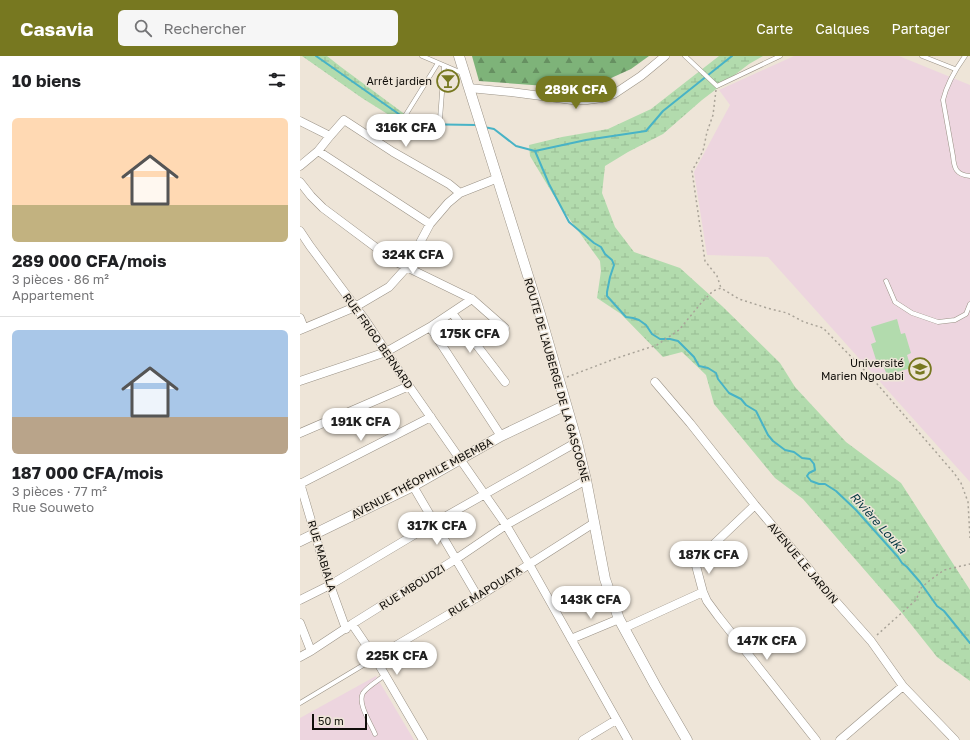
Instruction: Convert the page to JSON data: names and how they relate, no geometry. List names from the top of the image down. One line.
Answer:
{"streets":{"street":["RUE FRIGO BERNARD","ROUTE DE L'AUBERGE DE LA GASCOGNE","AVENUE THÉOPHILE MBEMBA","RUE MABIALA","AVENUE LE JARDIN","RUE MBOUDZI","RUE MAPOUATA"]},"crossings":[["RUE FRIGO BERNARD","AVENUE THÉOPHILE MBEMBA"],["RUE FRIGO BERNARD","RUE MBOUDZI"],["RUE FRIGO BERNARD","RUE MAPOUATA"],["ROUTE DE L'AUBERGE DE LA GASCOGNE","AVENUE THÉOPHILE MBEMBA"],["ROUTE DE L'AUBERGE DE LA GASCOGNE","RUE MBOUDZI"],["ROUTE DE L'AUBERGE DE LA GASCOGNE","RUE MAPOUATA"],["AVENUE THÉOPHILE MBEMBA","RUE MABIALA"],["RUE MABIALA","RUE MBOUDZI"],["RUE MABIALA","RUE MAPOUATA"]],"water":["Rivière Louka"],"places":{"bar":["Arrêt jardien"],"school or university":["Université Marien Ngouabi"]},"scale_bar":"50 m","page":{"header":"Casavia","search":"Rechercher","nav":["Carte","Calques","Partager"],"heading":"10 biens","price":["289K CFA","316K CFA","324K CFA","175K CFA","191K CFA","317K CFA","187K CFA","143K CFA","147K CFA","225K CFA"],"list":[{"name":"289 000 CFA/mois","note":"3 pièces · 86 m² · Appartement"},{"name":"187 000 CFA/mois","note":"3 pièces · 77 m² · Rue Souweto"}],"scale":"50 m"}}
